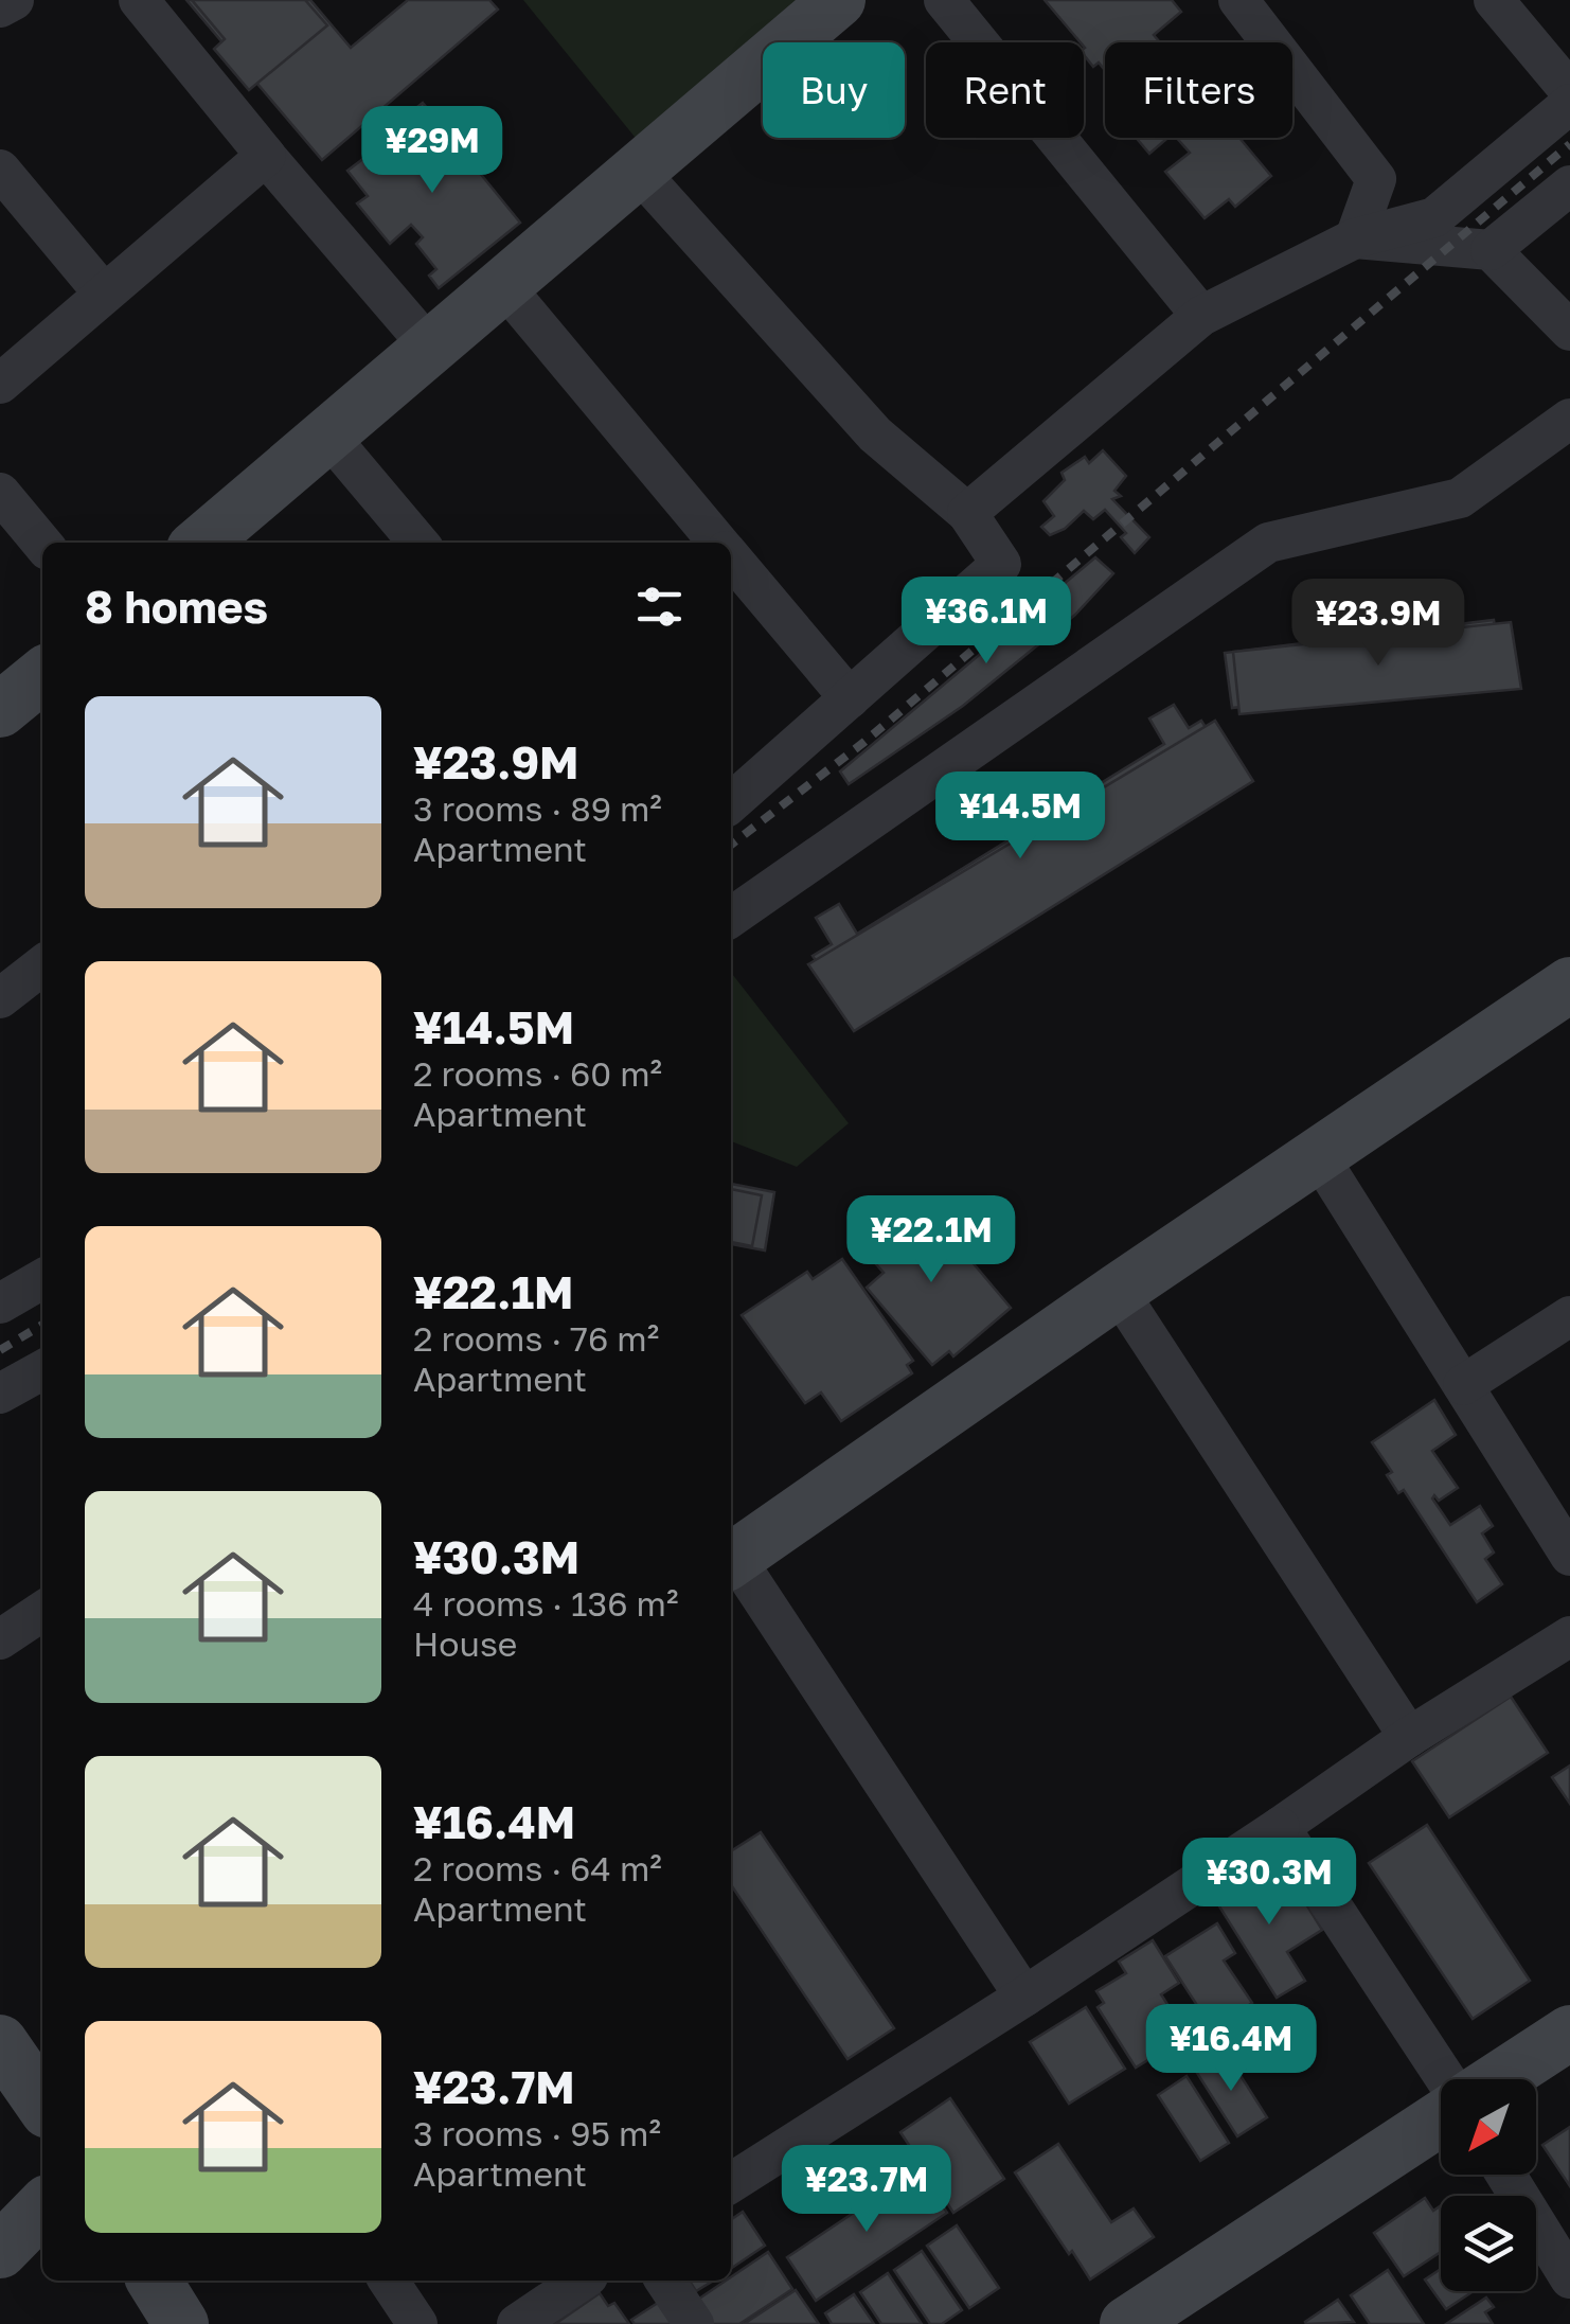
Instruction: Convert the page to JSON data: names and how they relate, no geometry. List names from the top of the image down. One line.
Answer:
{"north":"bottom left","page":{"chip":["Buy","Rent","Filters"],"price":["¥29M","¥36.1M","¥23.9M","¥14.5M","¥22.1M","¥30.3M","¥16.4M","¥23.7M"],"heading":"8 homes","list":[{"name":"¥23.9M","note":"3 rooms · 89 m² · Apartment"},{"name":"¥14.5M","note":"2 rooms · 60 m² · Apartment"},{"name":"¥22.1M","note":"2 rooms · 76 m² · Apartment"},{"name":"¥30.3M","note":"4 rooms · 136 m² · House"},{"name":"¥16.4M","note":"2 rooms · 64 m² · Apartment"},{"name":"¥23.7M","note":"3 rooms · 95 m² · Apartment"}]}}
